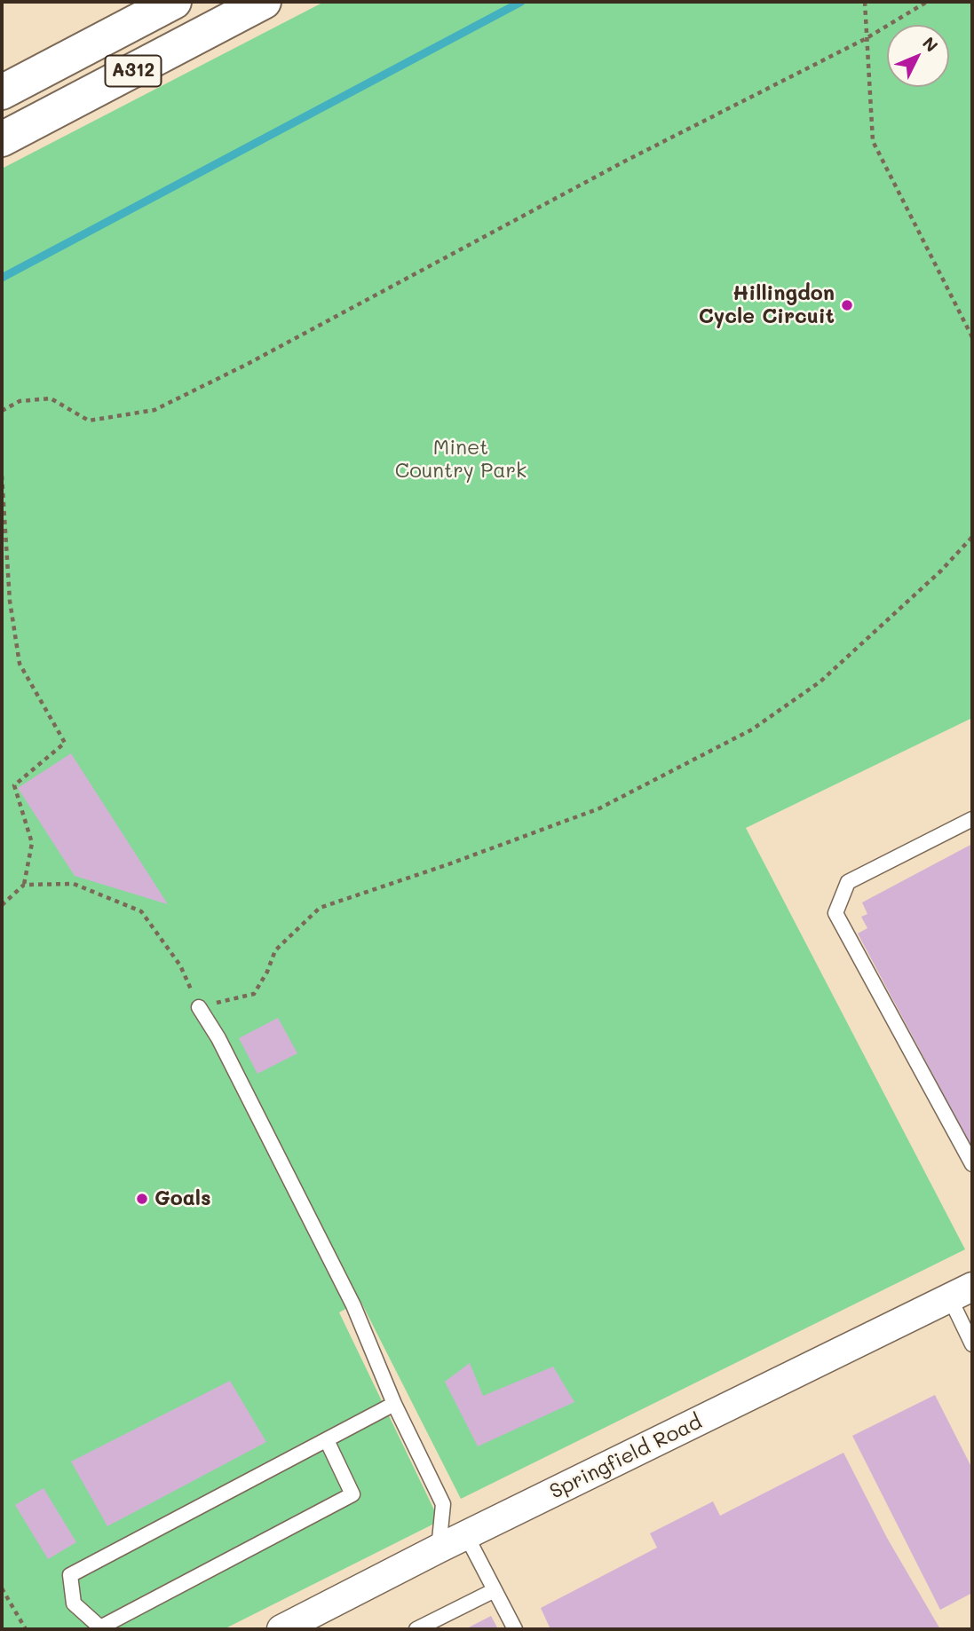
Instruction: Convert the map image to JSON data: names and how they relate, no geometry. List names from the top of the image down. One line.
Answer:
{"streets":{"highway":["A312"],"street":["Springfield Road"]},"parks":["Minet Country Park"],"places":["Hillingdon Cycle Circuit","Goals"],"north":"top right"}
